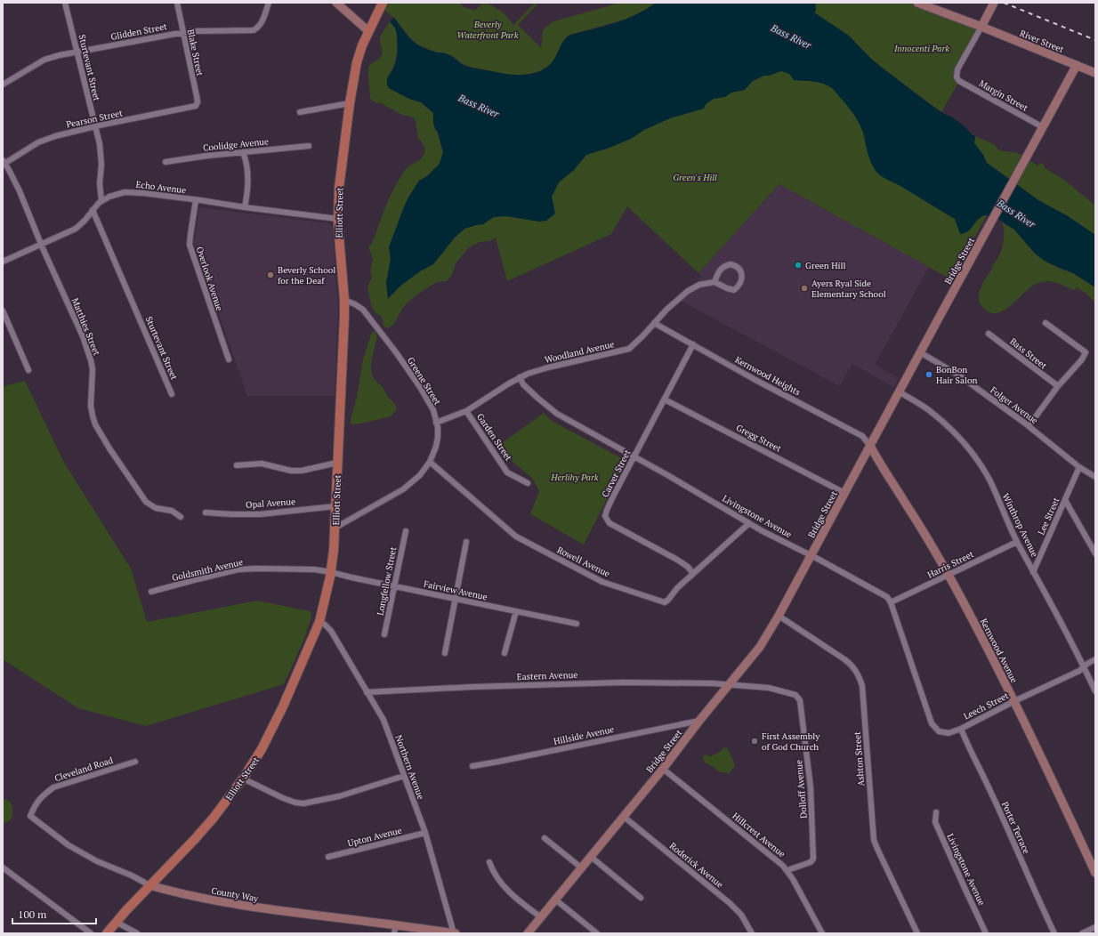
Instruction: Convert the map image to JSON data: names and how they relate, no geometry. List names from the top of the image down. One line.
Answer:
{"streets":{"main road":["River Street","Elliott Street","Bridge Street","Kernwood Avenue","County Way"],"street":["Glidden Street","Blake Street","Sturtevant Street","Margin Street","Pearson Street","Coolidge Avenue","Echo Avenue","Overlook Avenue","Matthies Street","Woodland Avenue","Bass Street","Kernwood Heights","Greene Street","Folger Avenue","Garden Street","Gregg Street","Carver Street","Opal Avenue","Livingstone Avenue","Lee Street","Winthrop Avenue","Rowell Avenue","Harris Street","Goldsmith Avenue","Longfellow Street","Fairview Avenue","Eastern Avenue","Leech Street","Hillside Avenue","Ashton Street","Northern Avenue","Cleveland Road","Dolloff Avenue","Porter Terrace","Hillcrest Avenue","Upton Avenue","Roderick Avenue"]},"crossings":[["Glidden Street","Blake Street"],["Glidden Street","Sturtevant Street"],["River Street","Margin Street"],["River Street","Bridge Street"],["Blake Street","Pearson Street"],["Sturtevant Street","Pearson Street"],["Sturtevant Street","Echo Avenue"],["Margin Street","Bridge Street"],["Pearson Street","Matthies Street"],["Echo Avenue","Elliott Street"],["Echo Avenue","Overlook Avenue"],["Echo Avenue","Matthies Street"],["Elliott Street","Greene Street"],["Elliott Street","Opal Avenue"],["Elliott Street","Goldsmith Avenue"],["Elliott Street","Fairview Avenue"],["Elliott Street","Northern Avenue"],["Elliott Street","County Way"],["Bridge Street","Kernwood Heights"],["Bridge Street","Folger Avenue"],["Bridge Street","Gregg Street"],["Bridge Street","Livingstone Avenue"],["Bridge Street","Winthrop Avenue"],["Bridge Street","Kernwood Avenue"],["Bridge Street","Eastern Avenue"],["Bridge Street","Hillside Avenue"],["Bridge Street","Ashton Street"],["Bridge Street","Dolloff Avenue"],["Bridge Street","Hillcrest Avenue"],["Bridge Street","Roderick Avenue"],["Woodland Avenue","Kernwood Heights"],["Woodland Avenue","Greene Street"],["Woodland Avenue","Garden Street"],["Woodland Avenue","Livingstone Avenue"],["Kernwood Heights","Carver Street"],["Kernwood Heights","Kernwood Avenue"],["Greene Street","Rowell Avenue"],["Folger Avenue","Lee Street"],["Gregg Street","Carver Street"],["Carver Street","Livingstone Avenue"],["Carver Street","Rowell Avenue"],["Livingstone Avenue","Rowell Avenue"],["Livingstone Avenue","Harris Street"],["Livingstone Avenue","Leech Street"],["Lee Street","Winthrop Avenue"],["Winthrop Avenue","Harris Street"],["Winthrop Avenue","Leech Street"],["Harris Street","Kernwood Avenue"],["Harris Street","Leech Street"],["Goldsmith Avenue","Fairview Avenue"],["Longfellow Street","Fairview Avenue"],["Kernwood Avenue","Leech Street"],["Eastern Avenue","Northern Avenue"],["Eastern Avenue","Dolloff Avenue"],["Leech Street","Porter Terrace"],["Northern Avenue","Upton Avenue"],["Northern Avenue","County Way"],["Cleveland Road","County Way"],["Dolloff Avenue","Hillcrest Avenue"]],"water":["Bass River"],"parks":["Beverly Waterfront Park","Innocenti Park","Green's Hill","Herlihy Park"],"places":["Green Hill","Beverly School for the Deaf","Ayers Ryal Side Elementary School","BonBon Hair Salon","First Assembly of God Church"],"scale_bar":"100 m"}
